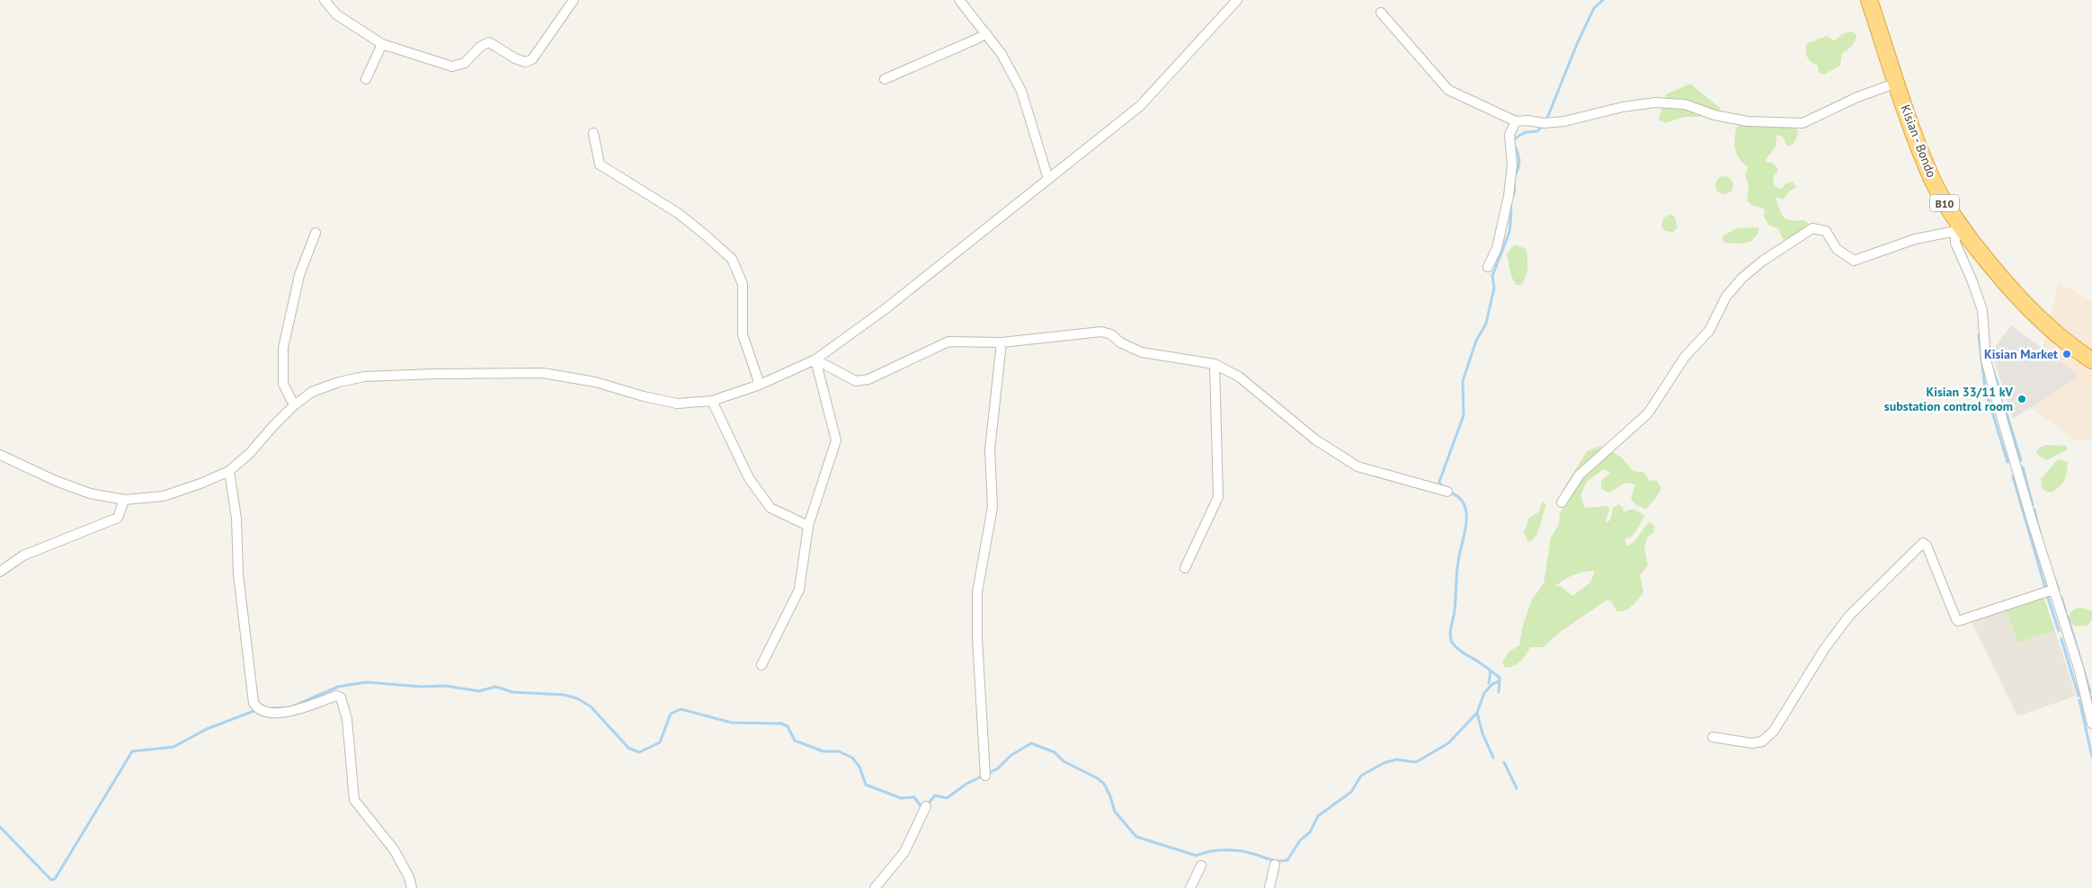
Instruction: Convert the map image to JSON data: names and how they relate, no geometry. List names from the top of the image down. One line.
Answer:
{"streets":{"highway":["Kisian - Bondo","B10"]},"places":["Kisian Market","Kisian 33/11 kV substation control room"]}
